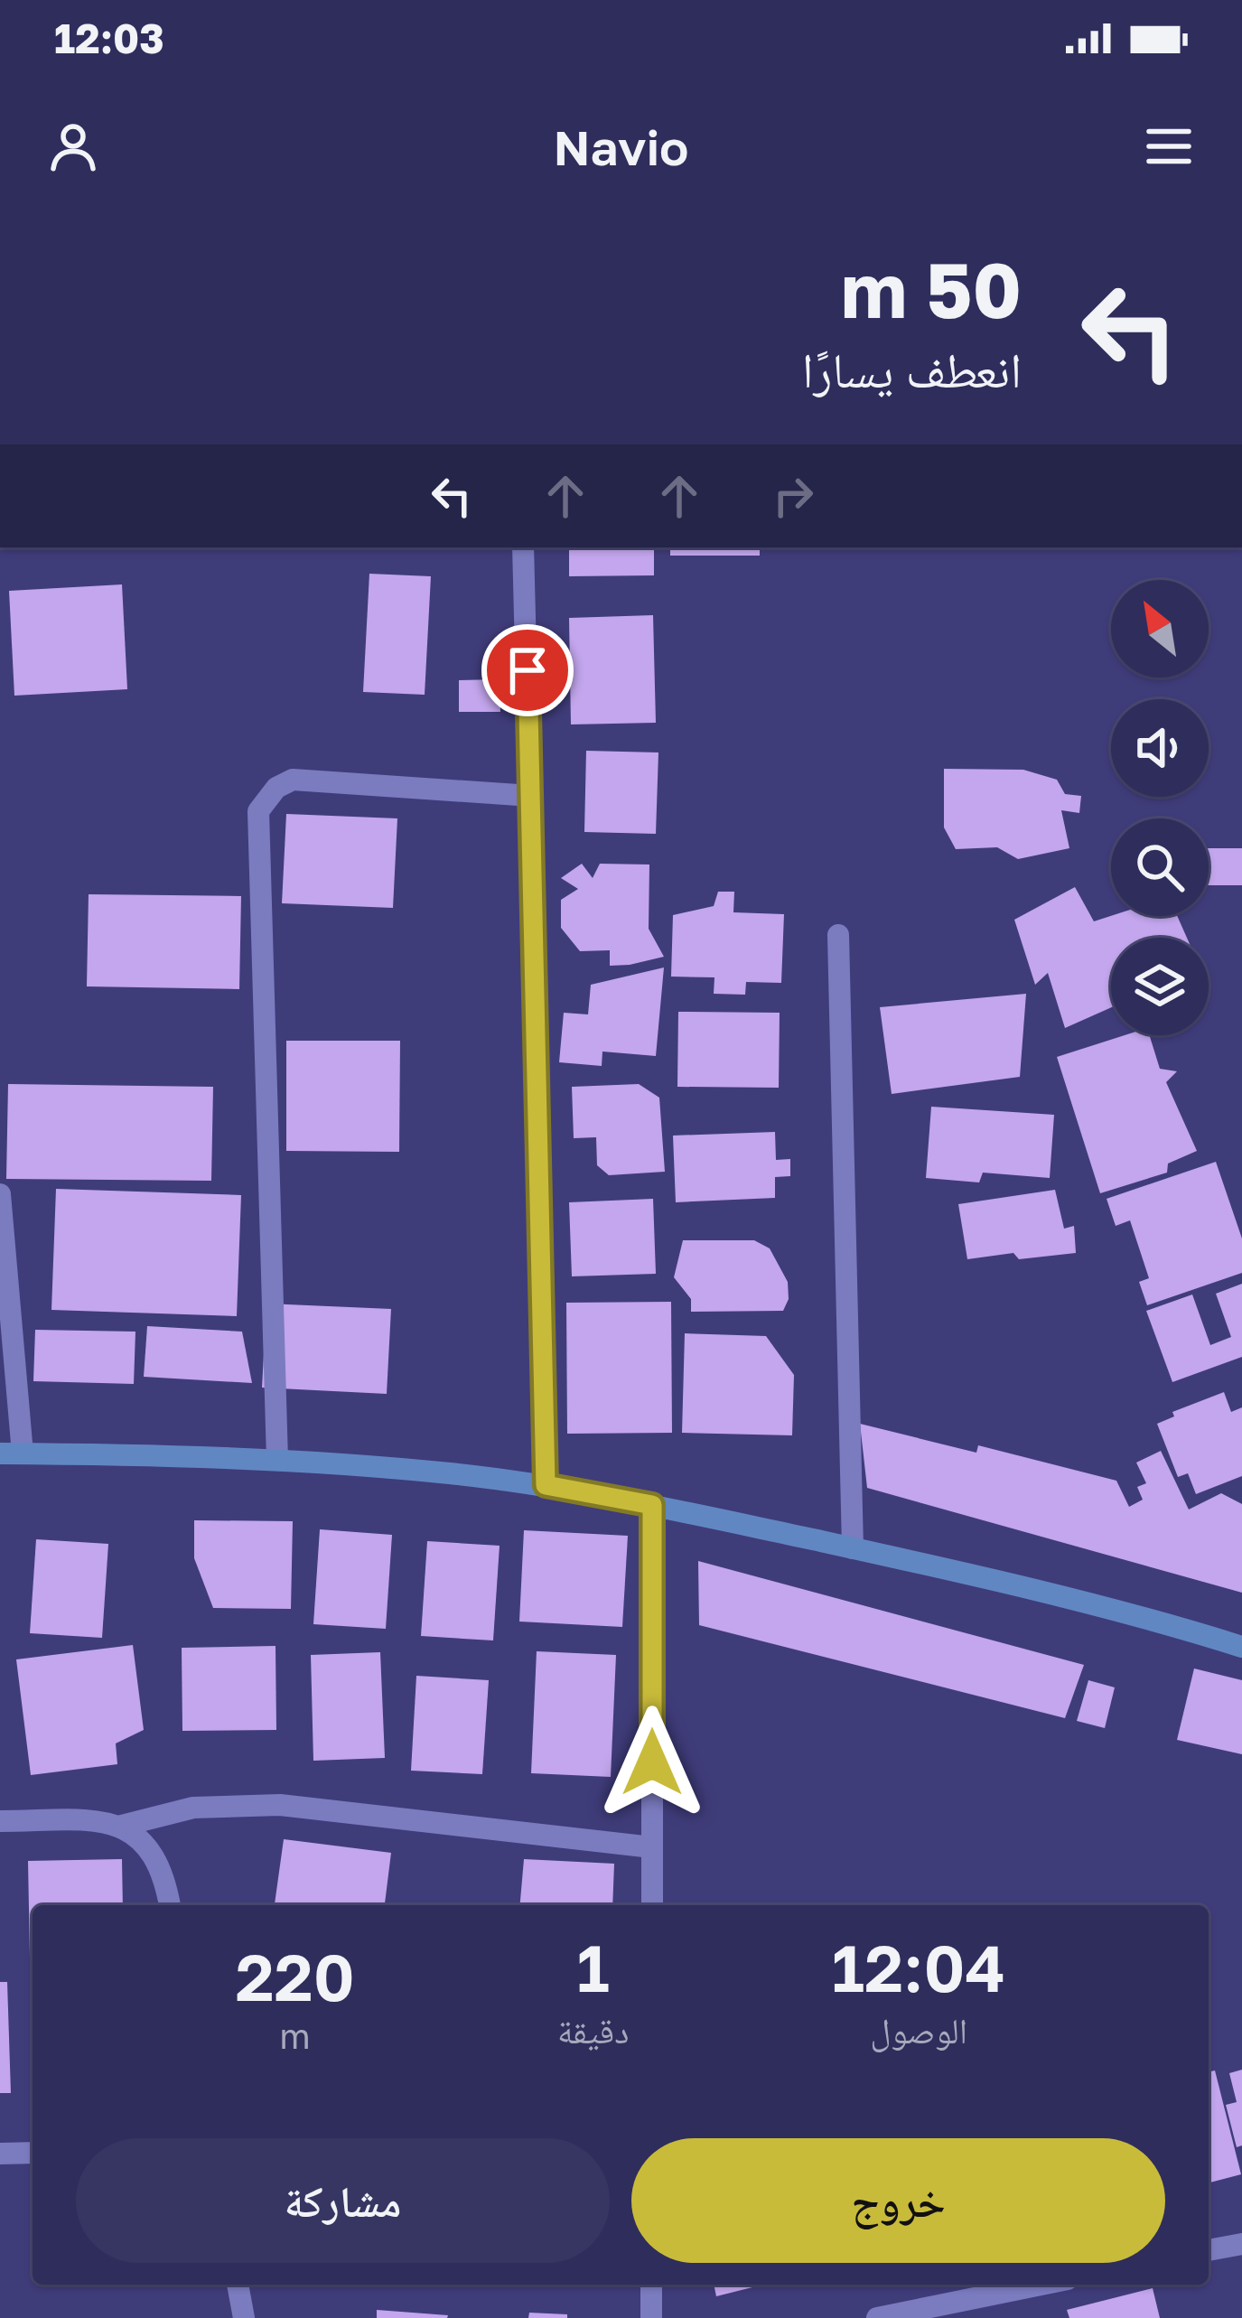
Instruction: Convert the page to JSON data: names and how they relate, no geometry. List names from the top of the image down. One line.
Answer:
{"north":"top left","page":{"status":"12:03","header":"Navio","turn":["50 m","انعطف يسارًا"],"eta":["12:04","الوصول","1","دقيقة","220","m"],"buttons":["خروج","مشاركة"]}}
